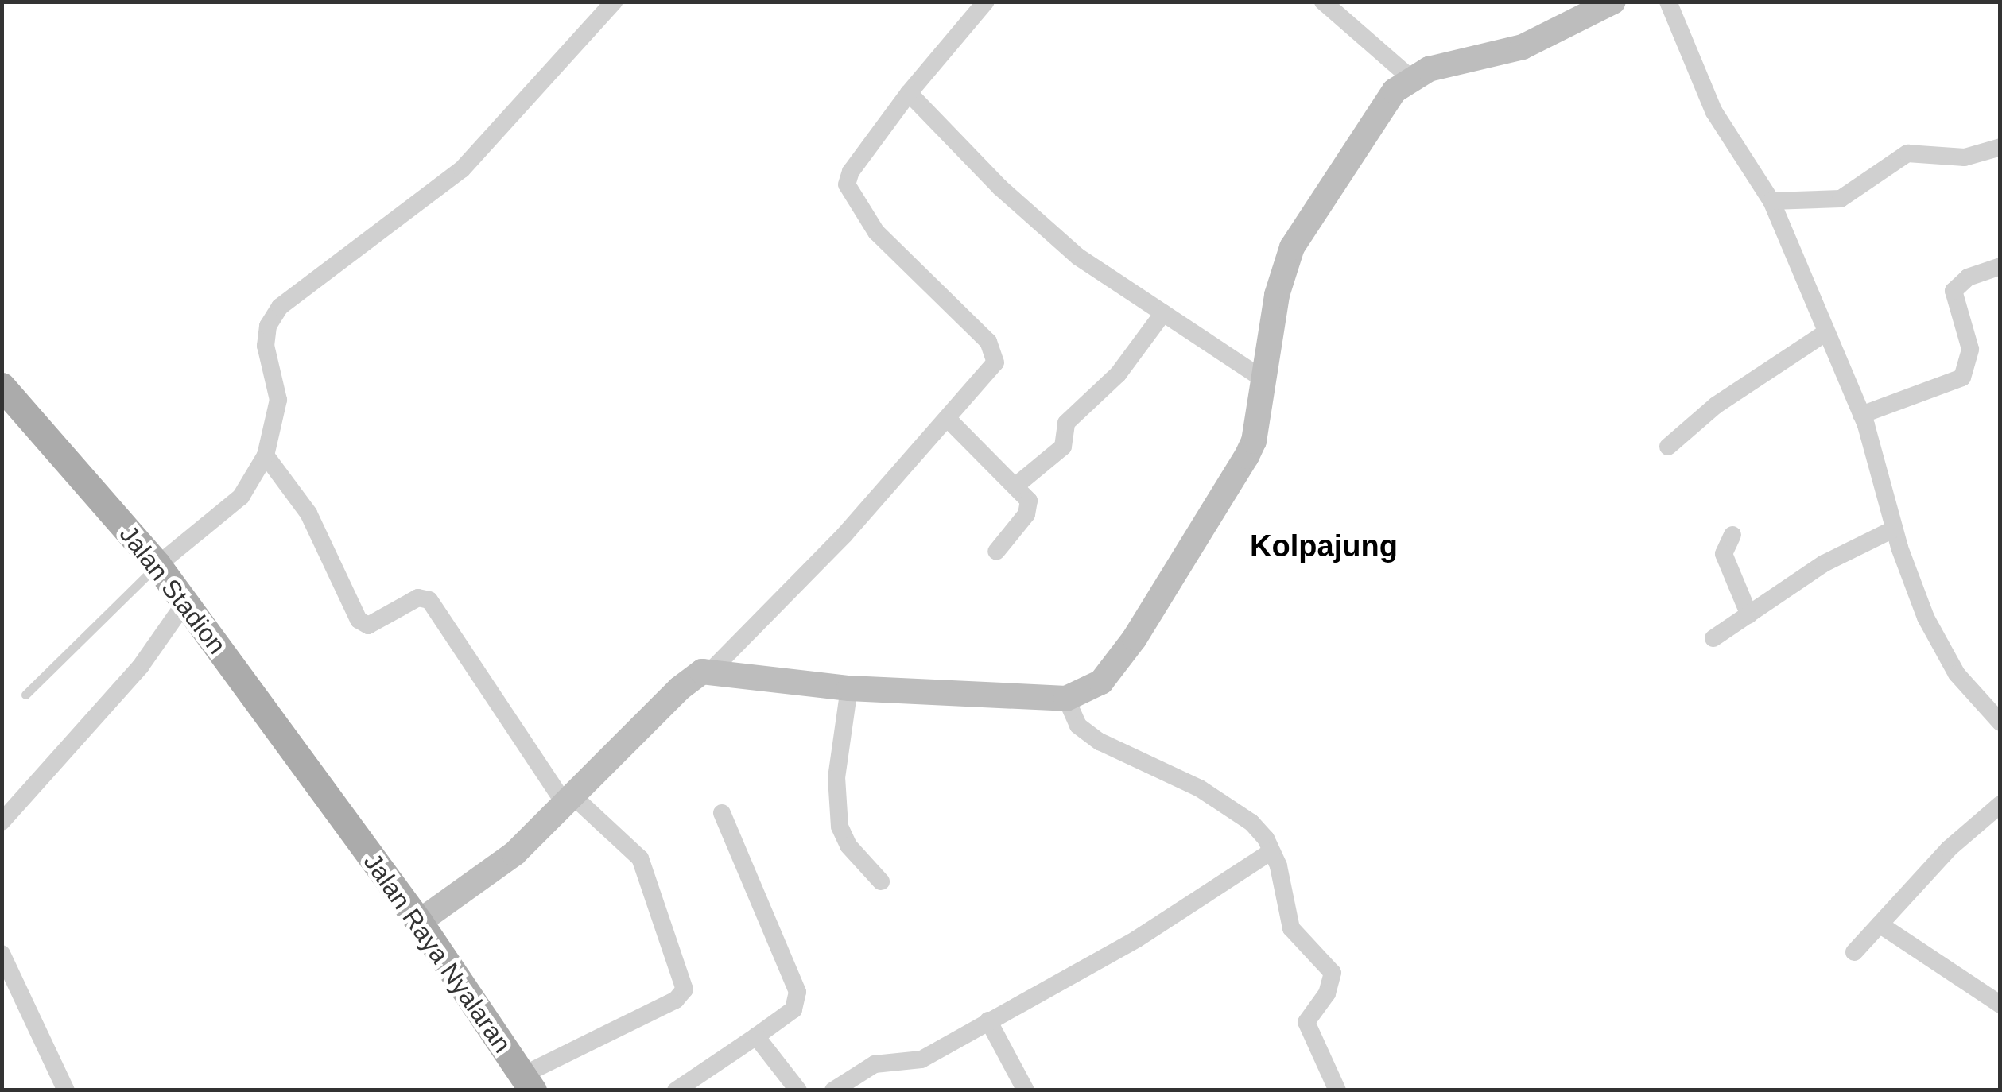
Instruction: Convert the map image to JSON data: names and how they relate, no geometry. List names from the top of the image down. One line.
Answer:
{"streets":{"main road":["Jalan Stadion","Jalan Raya Nyalaran"]},"crossings":[["Jalan Stadion","Jalan Raya Nyalaran"]],"districts":["Kolpajung"]}
